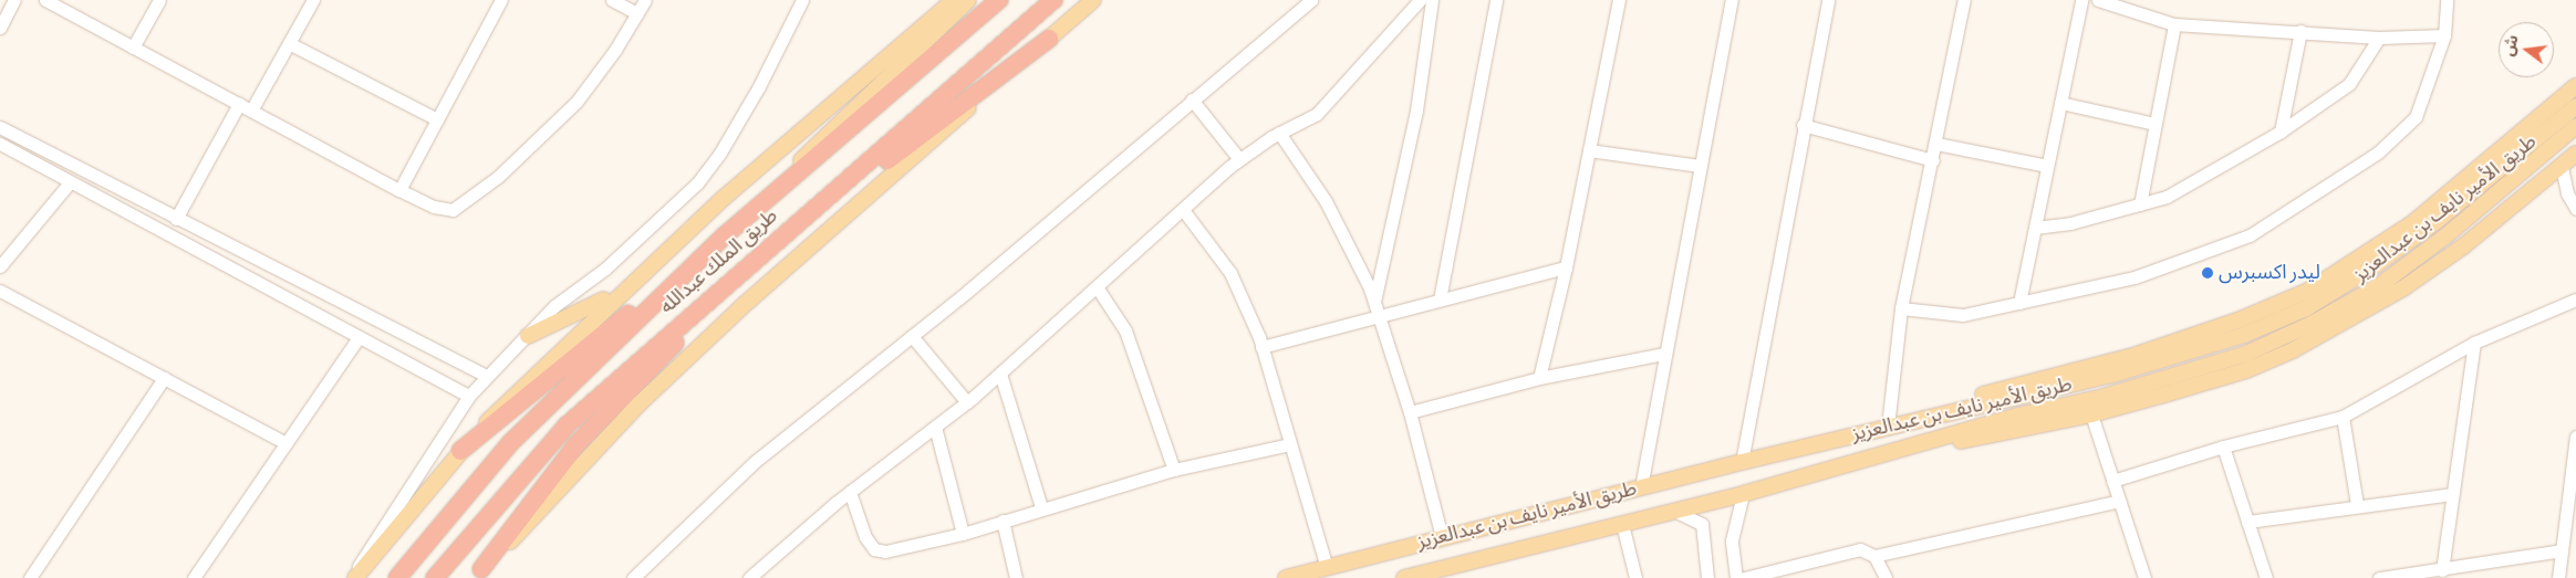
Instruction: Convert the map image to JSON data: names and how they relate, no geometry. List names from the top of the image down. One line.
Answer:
{"streets":{"highway":["طريق الملك عبدالله"],"main road":["طريق الأمير نايف بن عبدالعزيز"]},"places":["ليدر اكسبرس"],"north":"left"}
